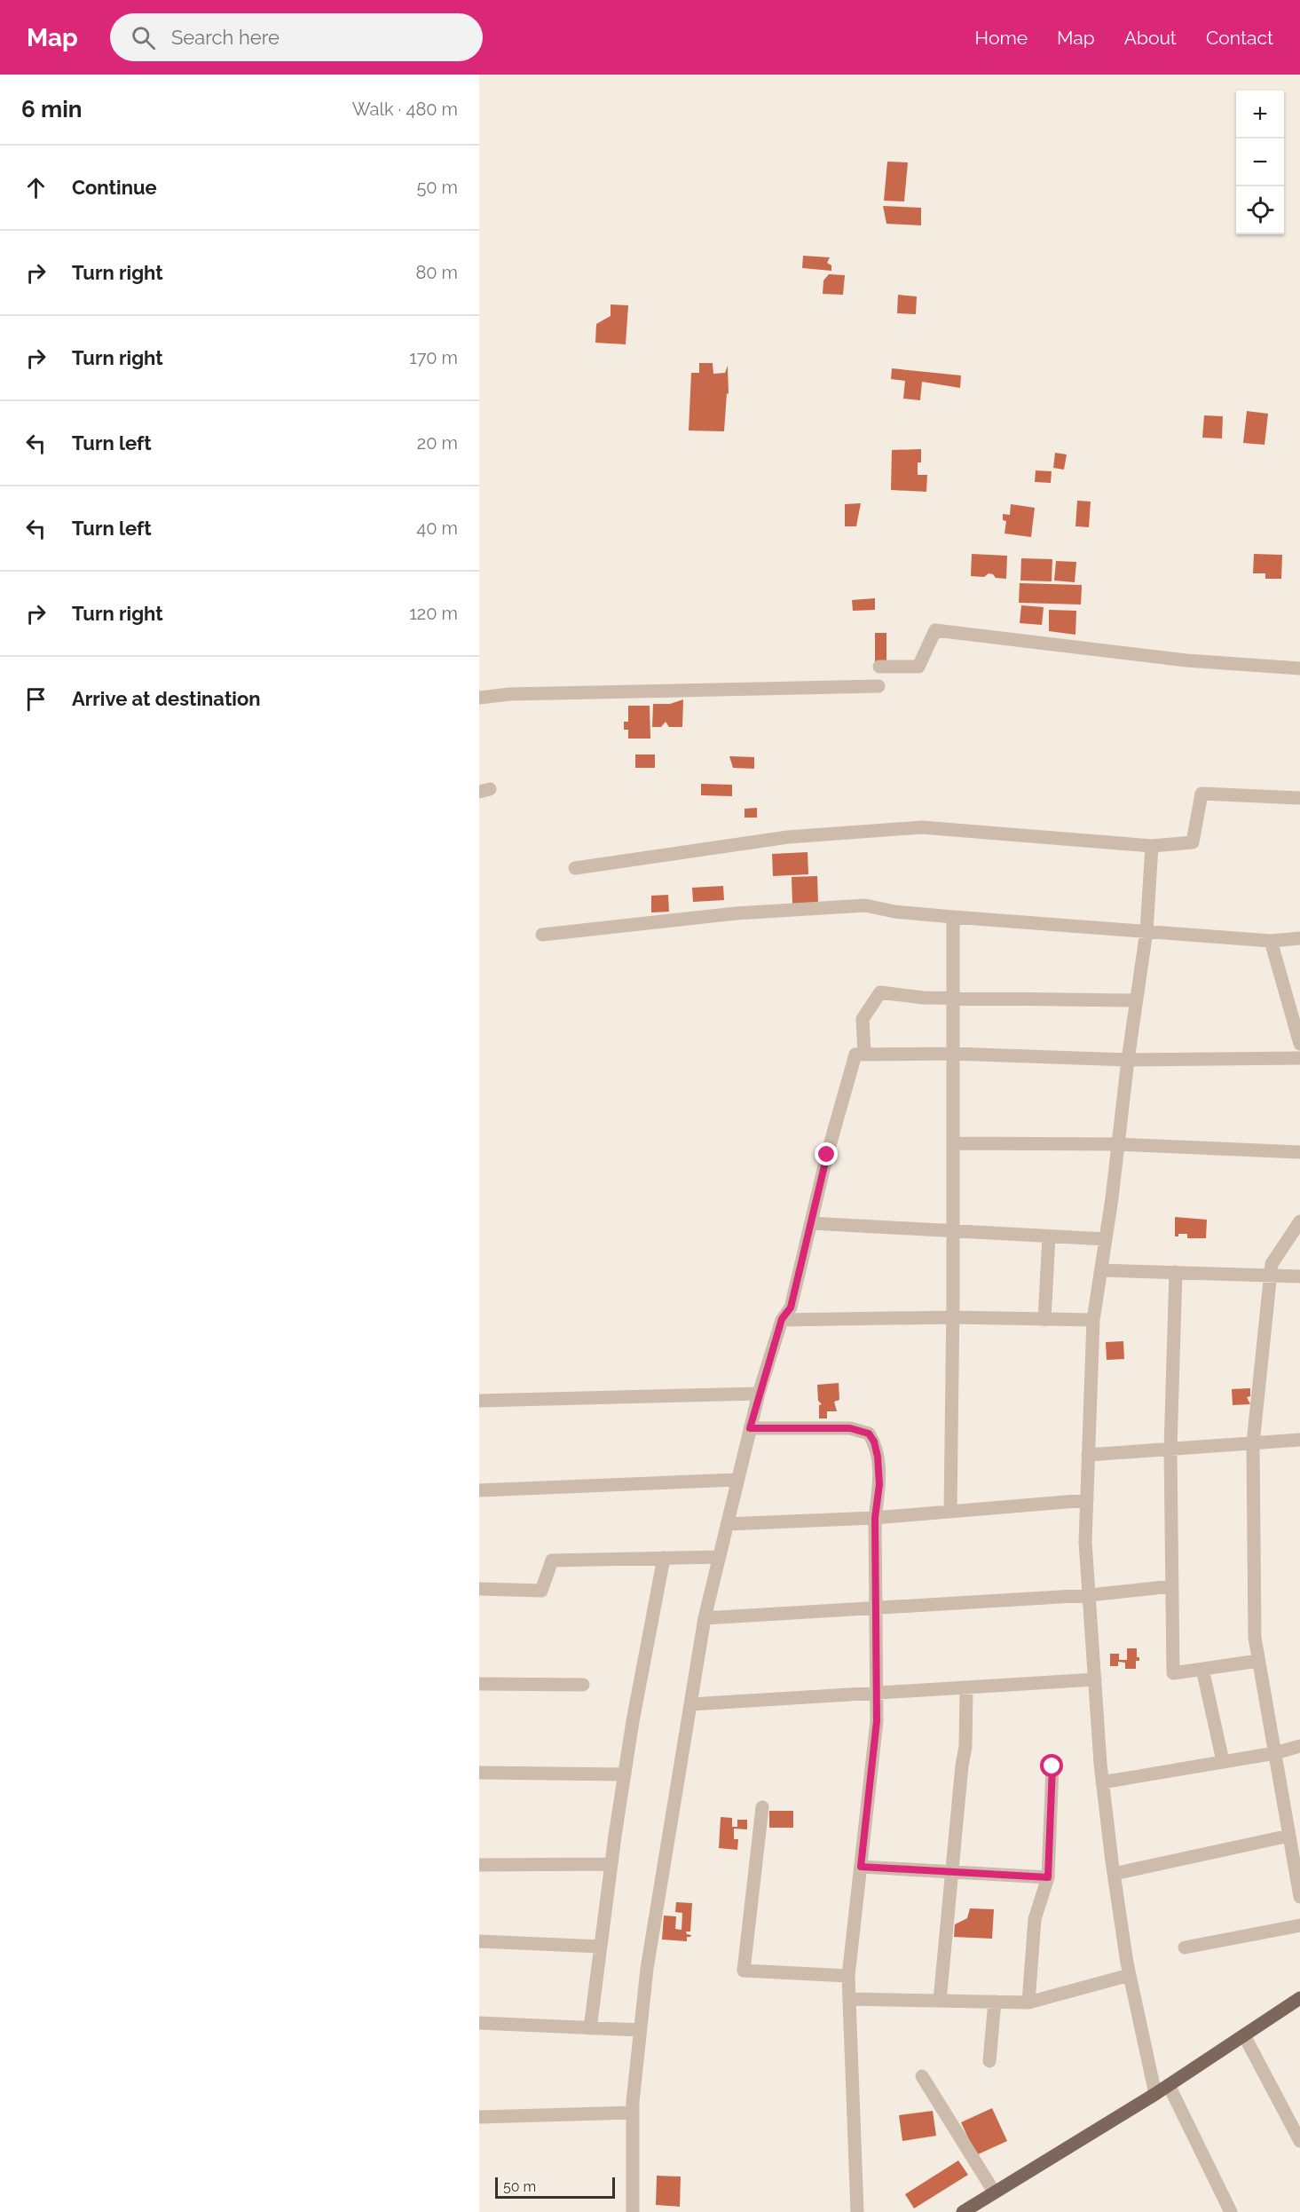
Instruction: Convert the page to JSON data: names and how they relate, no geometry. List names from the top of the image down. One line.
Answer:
{"scale_bar":"50 m","page":{"header":"Map","search":"Search here","nav":["Home","Map","About","Contact"],"heading":["6 min","Walk · 480 m"],"map_buttons":["+","−"],"list":[["Continue","50 m"],["Turn right","80 m"],["Turn right","170 m"],["Turn left","20 m"],["Turn left","40 m"],["Turn right","120 m"],"Arrive at destination"],"scale":"50 m"}}
